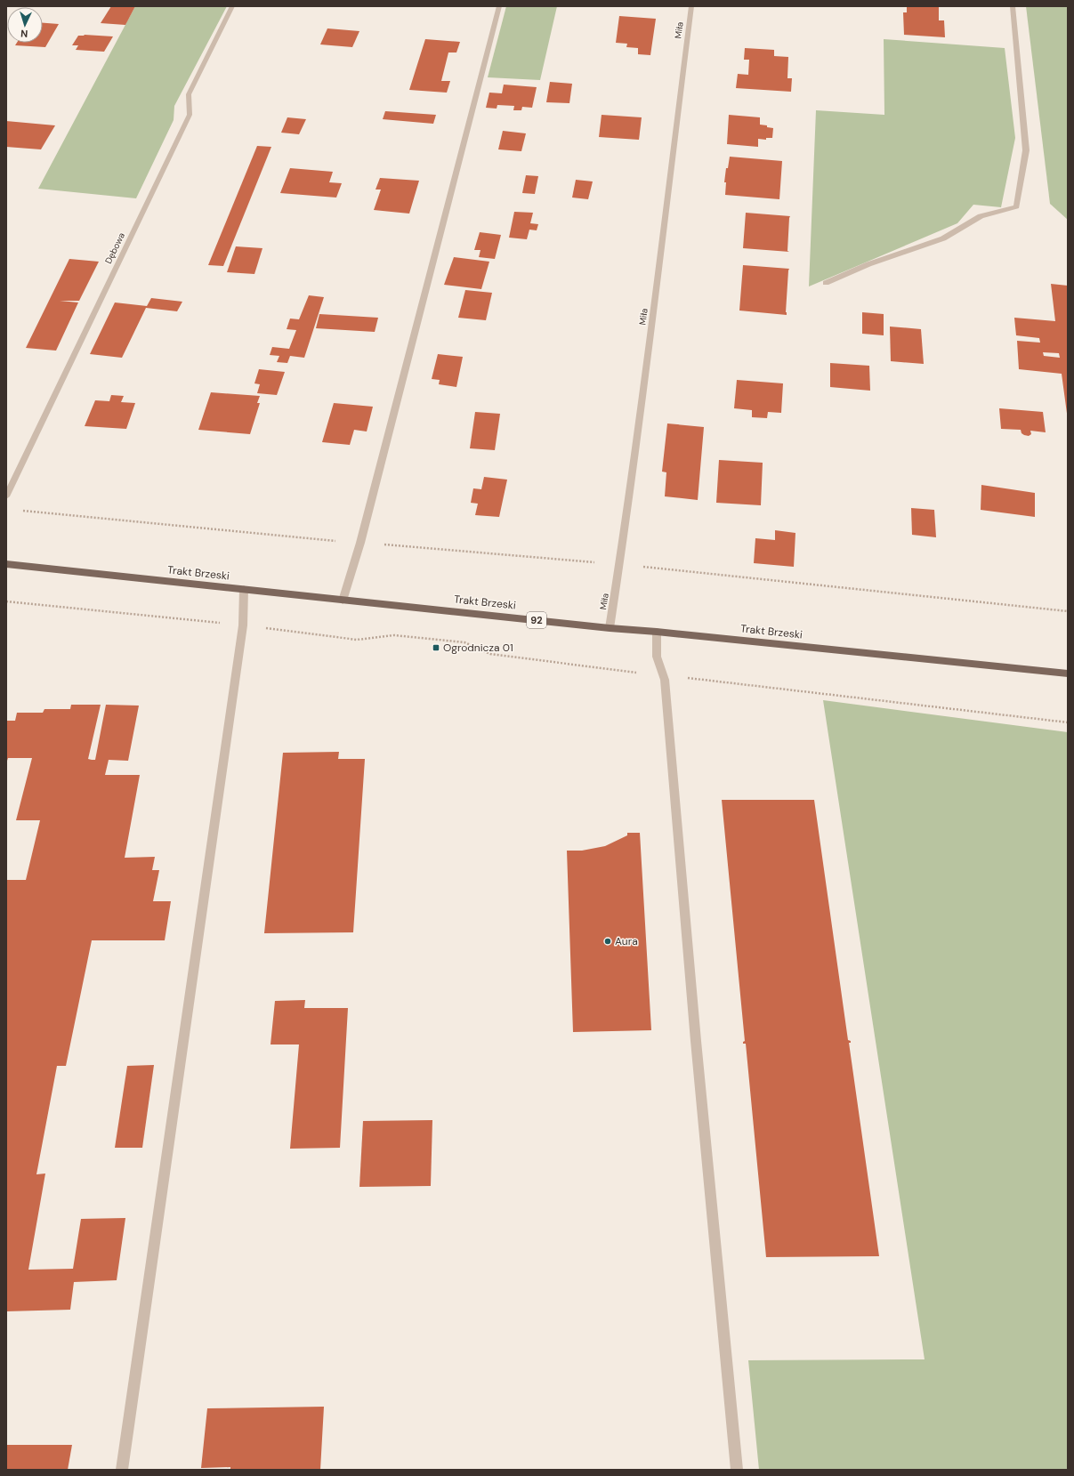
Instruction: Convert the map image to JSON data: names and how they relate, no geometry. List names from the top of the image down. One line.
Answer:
{"streets":{"main road":["Trakt Brzeski","92"],"street":["Miła","Dębowa"]},"crossings":[["Miła","Trakt Brzeski"]],"places":{"transit":["Ogrodnicza 01"],"other":["Aura"]},"north":"bottom"}
